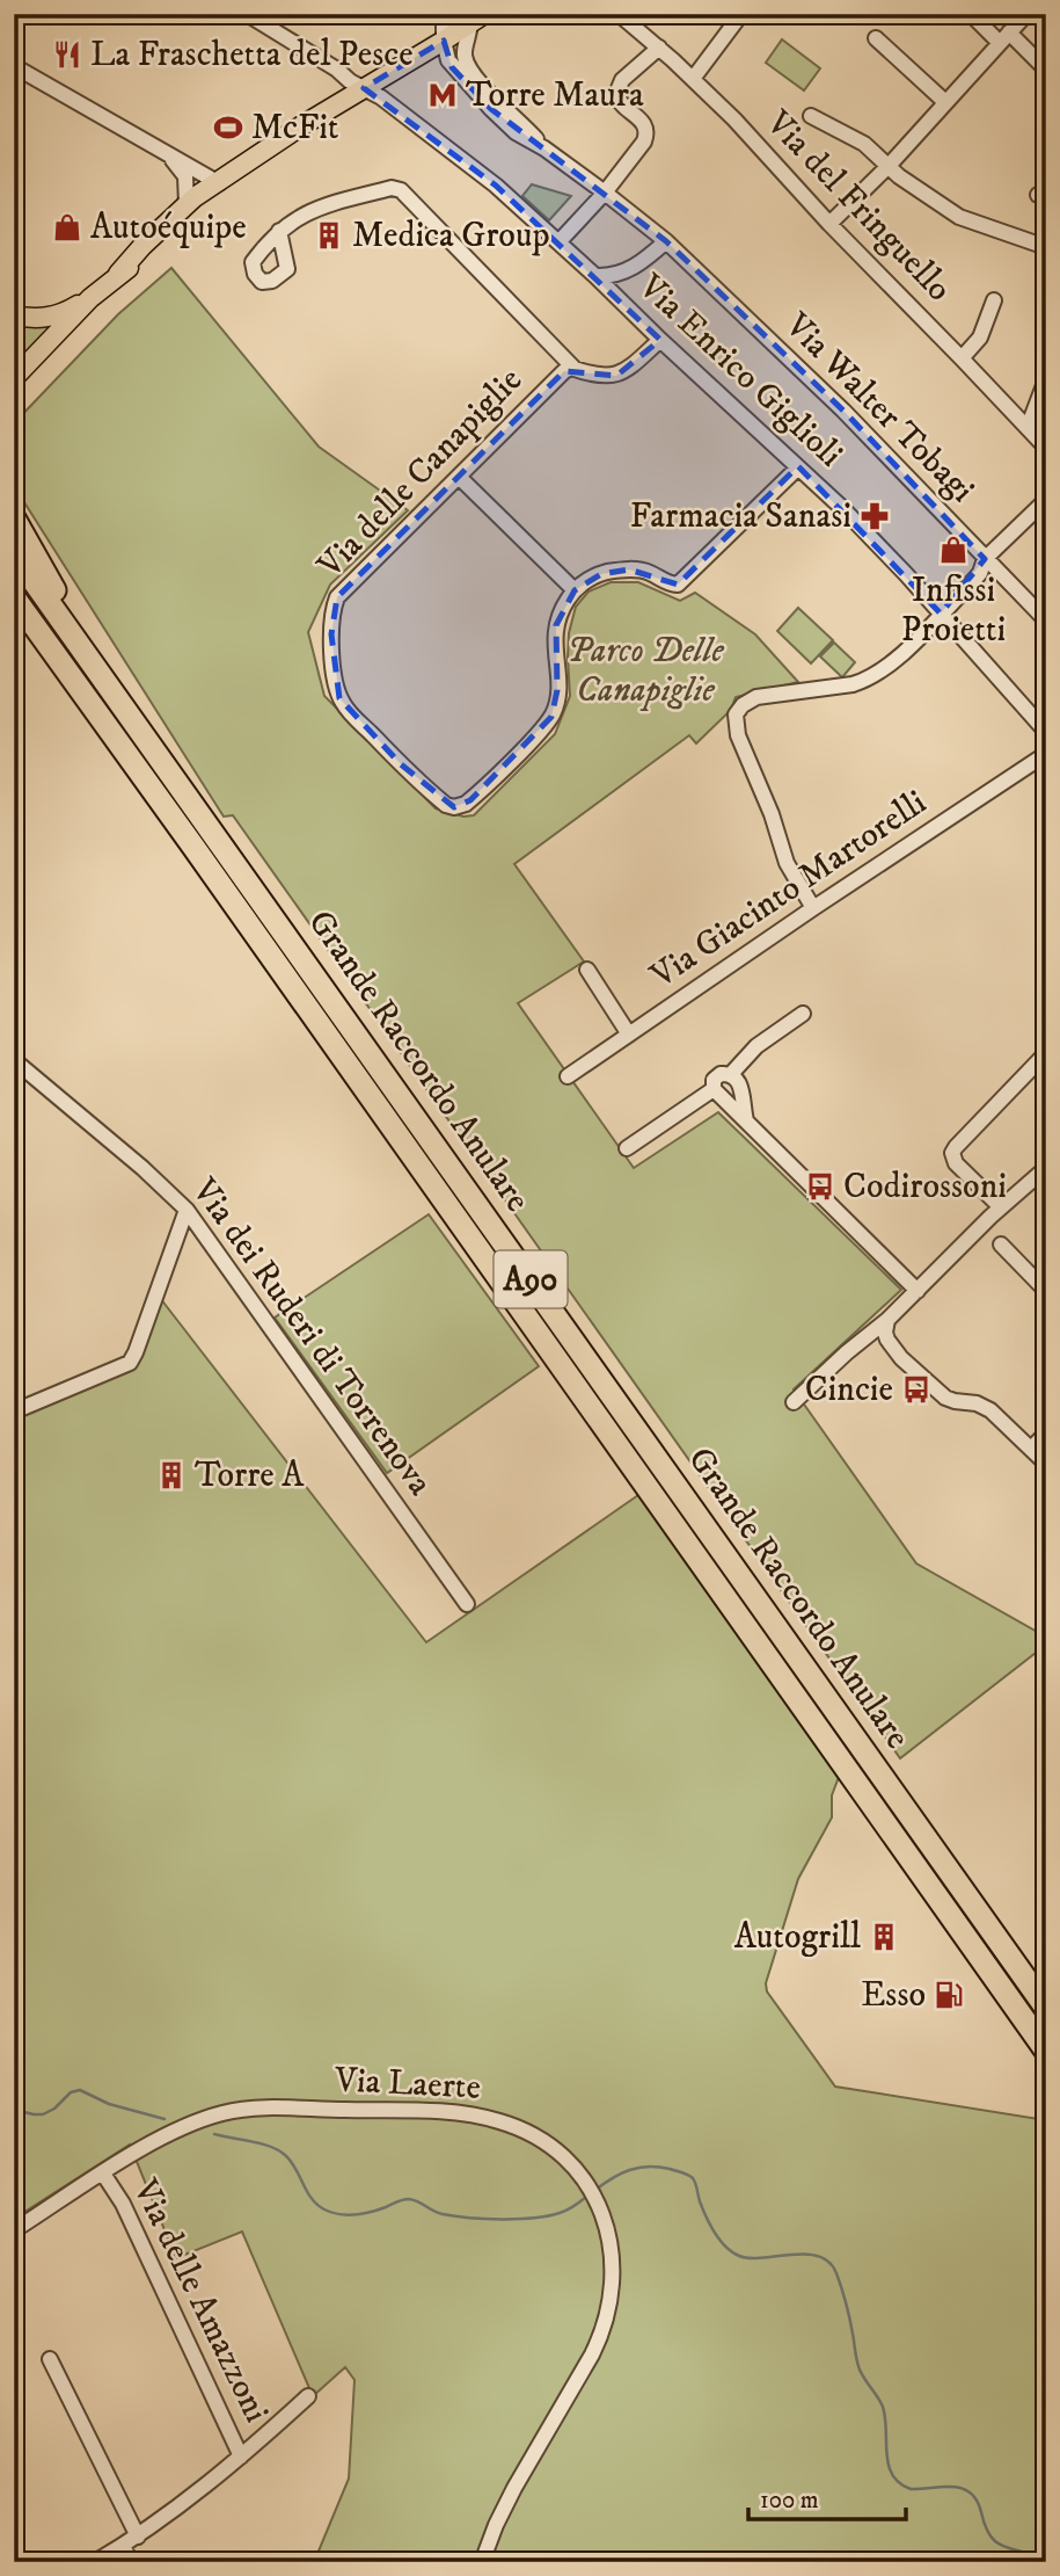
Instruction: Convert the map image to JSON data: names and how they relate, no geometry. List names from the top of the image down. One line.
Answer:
{"streets":{"highway":["Grande Raccordo Anulare","A90"],"street":["Via del Fringuello","Via Enrico Giglioli","Via Walter Tobagi","Via delle Canapiglie","Via Giacinto Martorelli","Via dei Ruderi di Torrenova","Via Laerte","Via delle Amazzoni"]},"crossings":[["Via Enrico Giglioli","Via delle Canapiglie"],["Via Laerte","Via delle Amazzoni"]],"parks":["Parco Delle Canapiglie"],"places":{"restaurant":["La Fraschetta del Pesce"],"metro station":["Torre Maura"],"sports":["McFit"],"shop":["Autoéquipe","Infissi Proietti"],"building":["Medica Group","Torre A","Autogrill"],"pharmacy":["Farmacia Sanasi"],"bus stop":["Codirossoni","Cincie"],"fuel station":["Esso"]},"scale_bar":"100 m"}
